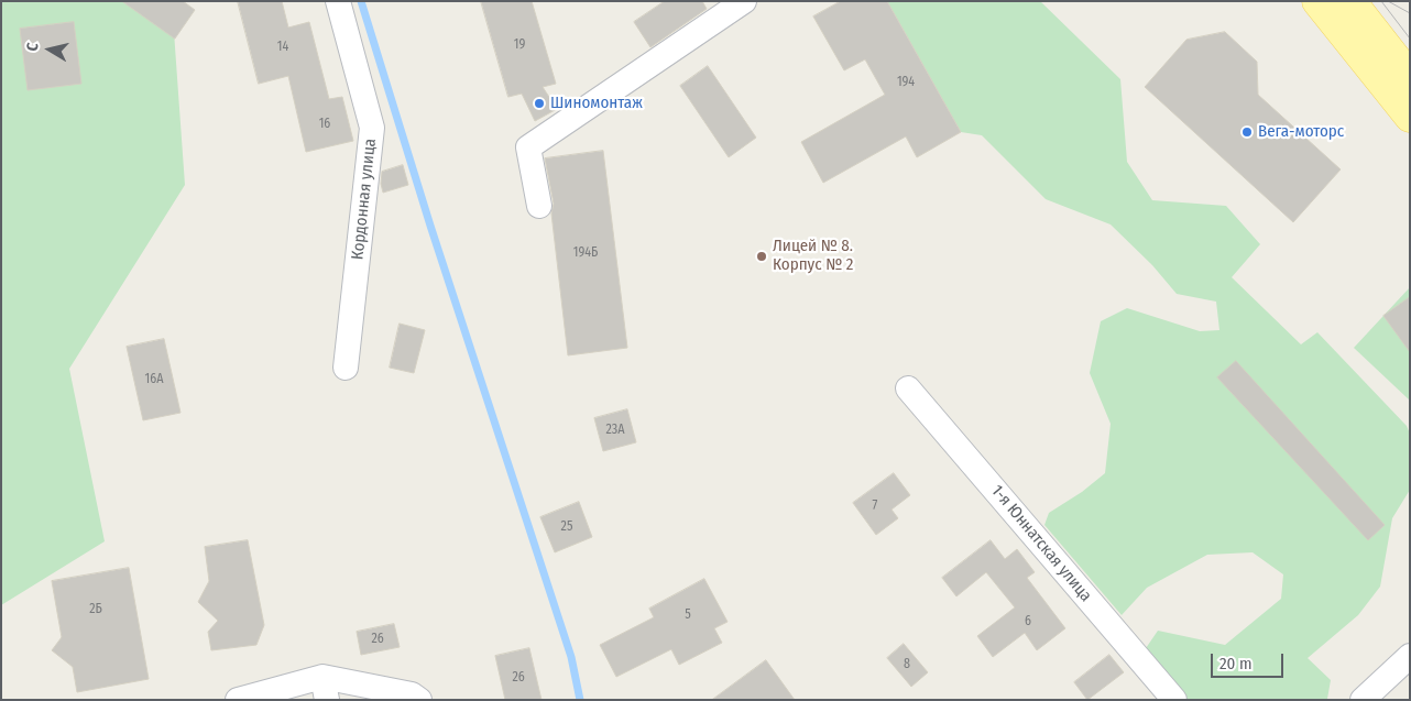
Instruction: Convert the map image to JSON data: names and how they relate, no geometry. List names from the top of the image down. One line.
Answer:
{"streets":{"street":["Кордонная улица","1-я Юннатская улица"]},"places":["Шиномонтаж","Вега-моторс","Лицей № 8. Корпус № 2"],"house_numbers":["19","14","194","16","194Б","16А","23А","7","25","2Б","5","6","26","8","26"],"scale_bar":"20 m","north":"left"}
